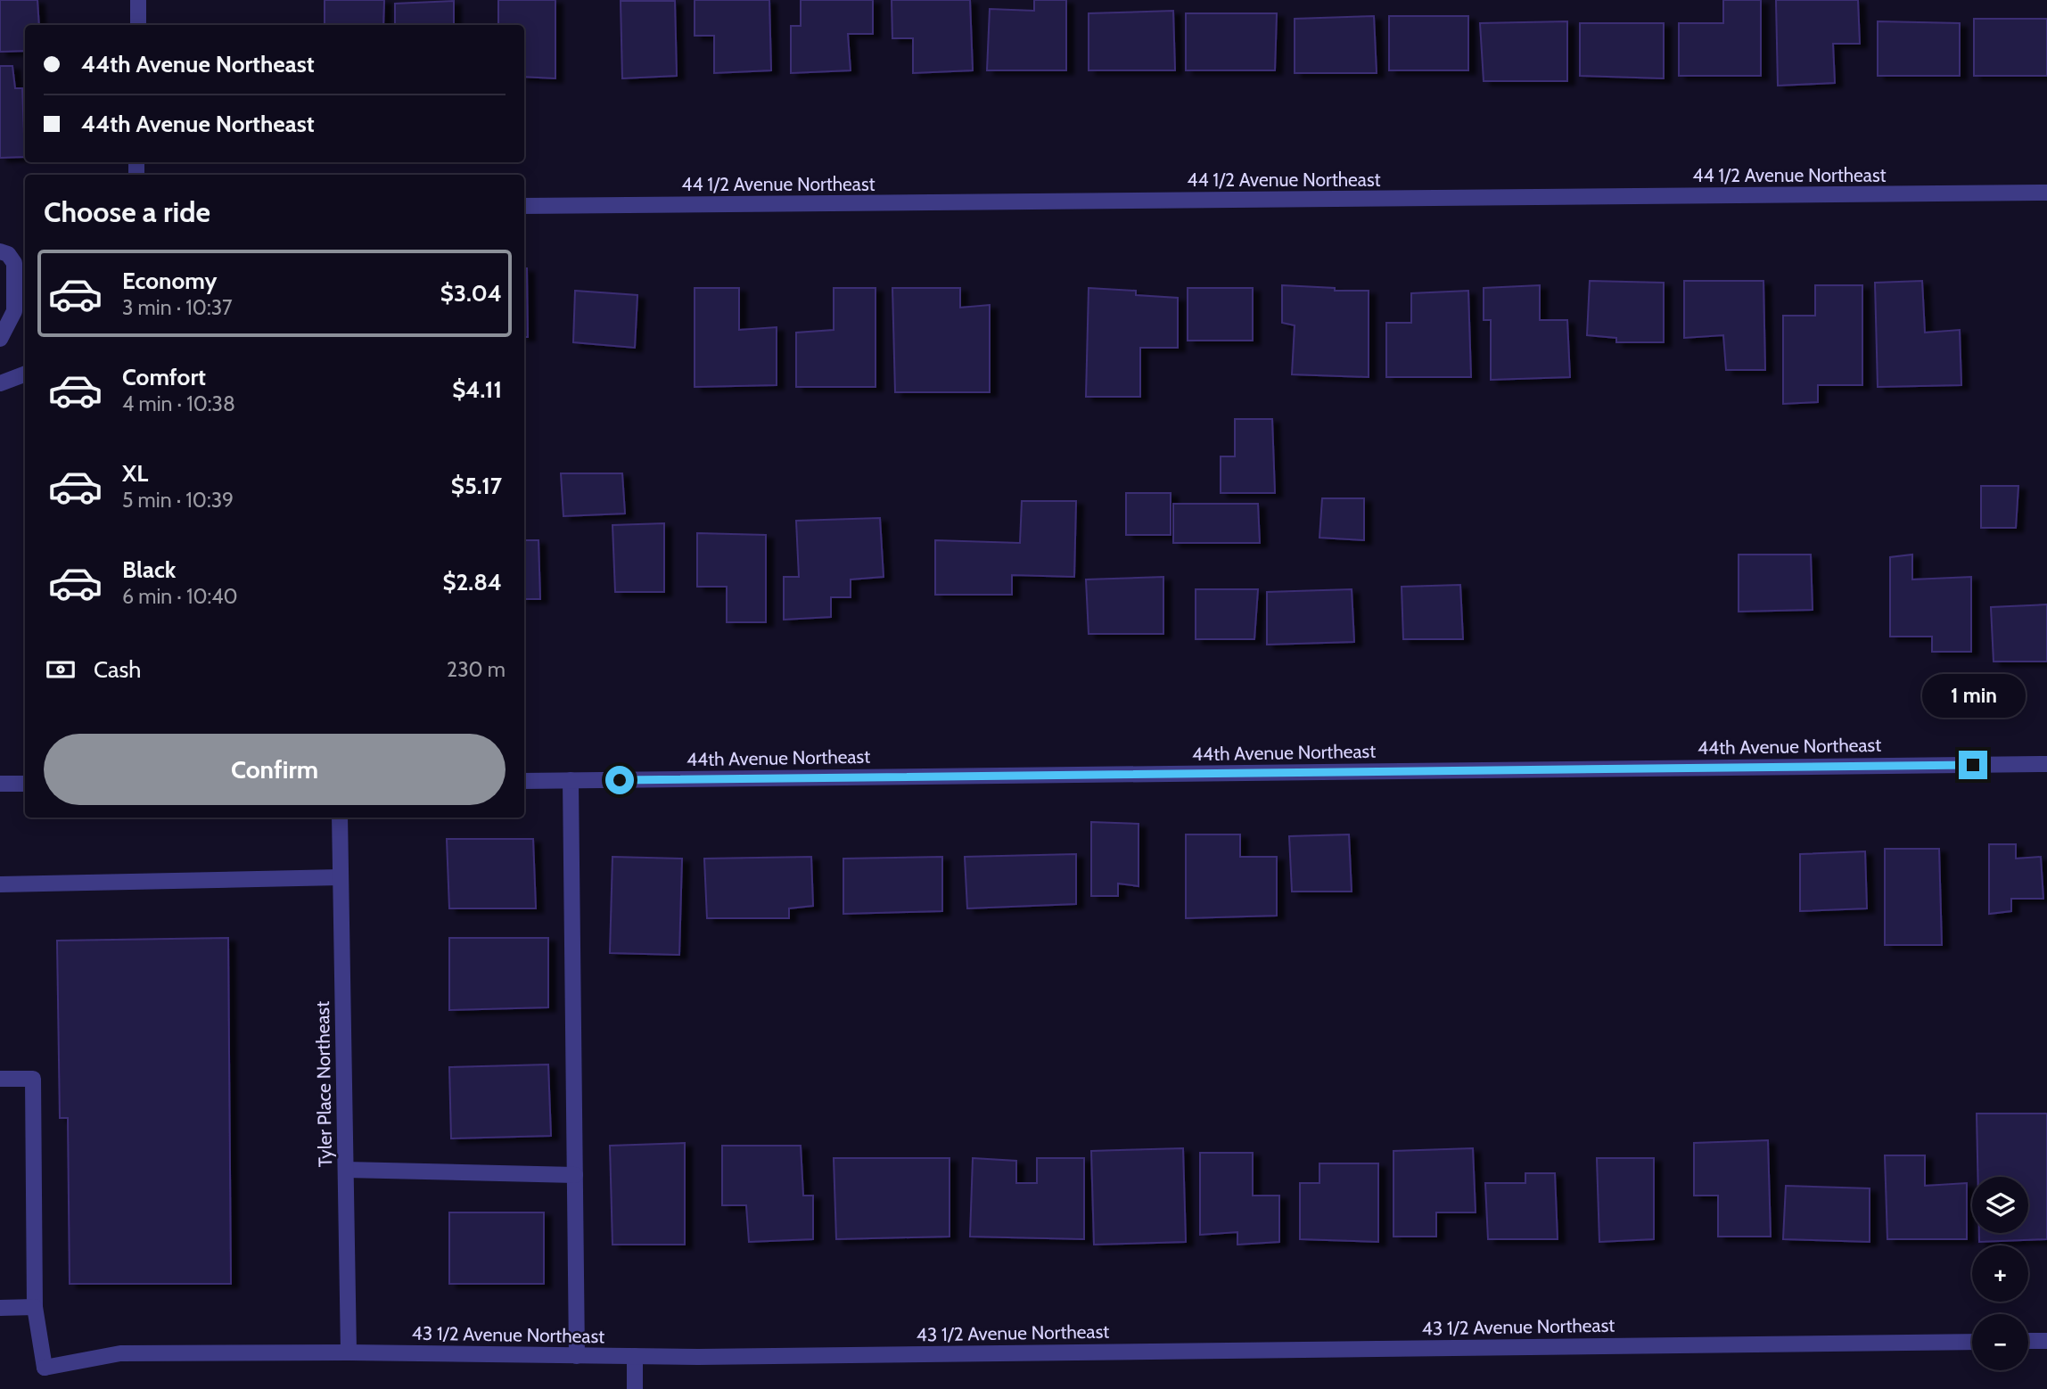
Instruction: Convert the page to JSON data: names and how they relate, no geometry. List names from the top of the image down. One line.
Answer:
{"streets":{"street":["44 1/2 Avenue Northeast","44th Avenue Northeast","Tyler Place Northeast","43 1/2 Avenue Northeast"]},"crossings":[["Tyler Place Northeast","43 1/2 Avenue Northeast"]],"page":{"banner":["44th Avenue Northeast","44th Avenue Northeast"],"heading":"Choose a ride","list":[{"name":"Economy","note":"3 min · 10:37","value":"$3.04"},{"name":"Comfort","note":"4 min · 10:38","value":"$4.11"},{"name":"XL","note":"5 min · 10:39","value":"$5.17"},{"name":"Black","note":"6 min · 10:40","value":"$2.84"}],"pay":["Cash","230 m"],"bubble":"1 min","buttons":"Confirm","map_buttons":["+","−"]}}
